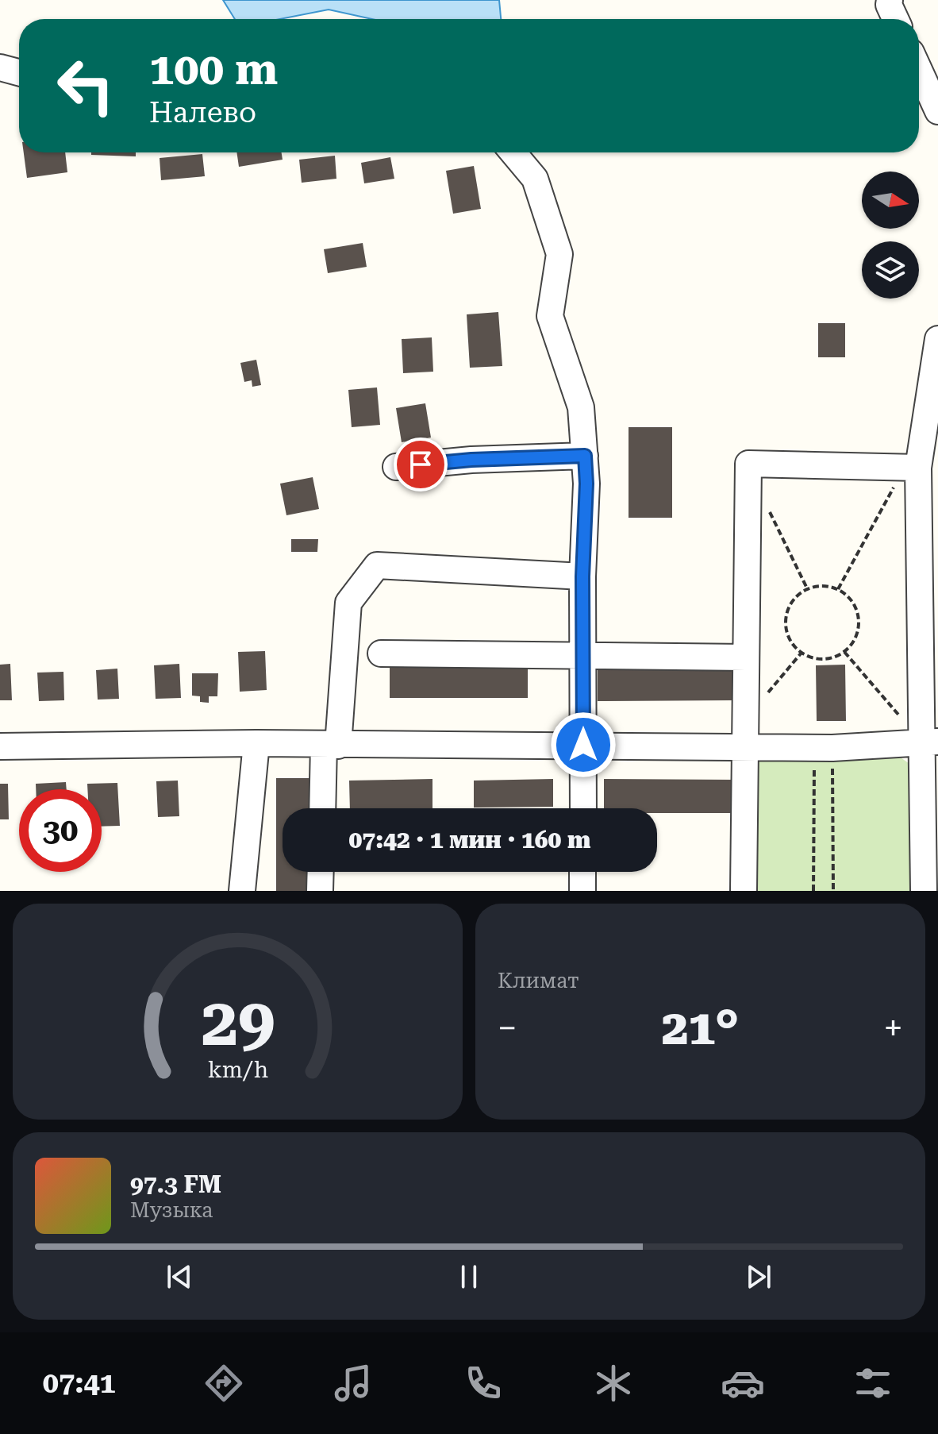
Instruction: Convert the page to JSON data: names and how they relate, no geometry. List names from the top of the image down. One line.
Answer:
{"north":"right","page":{"turn":["100 m","Налево"],"limit":"30","trip":"07:42 · 1 мин · 160 m","tile":"Климат","heat":["−","21°","+"],"song":["97.3 FM","Музыка"],"tabs":"07:41","gauge":["29","km/h"]}}
